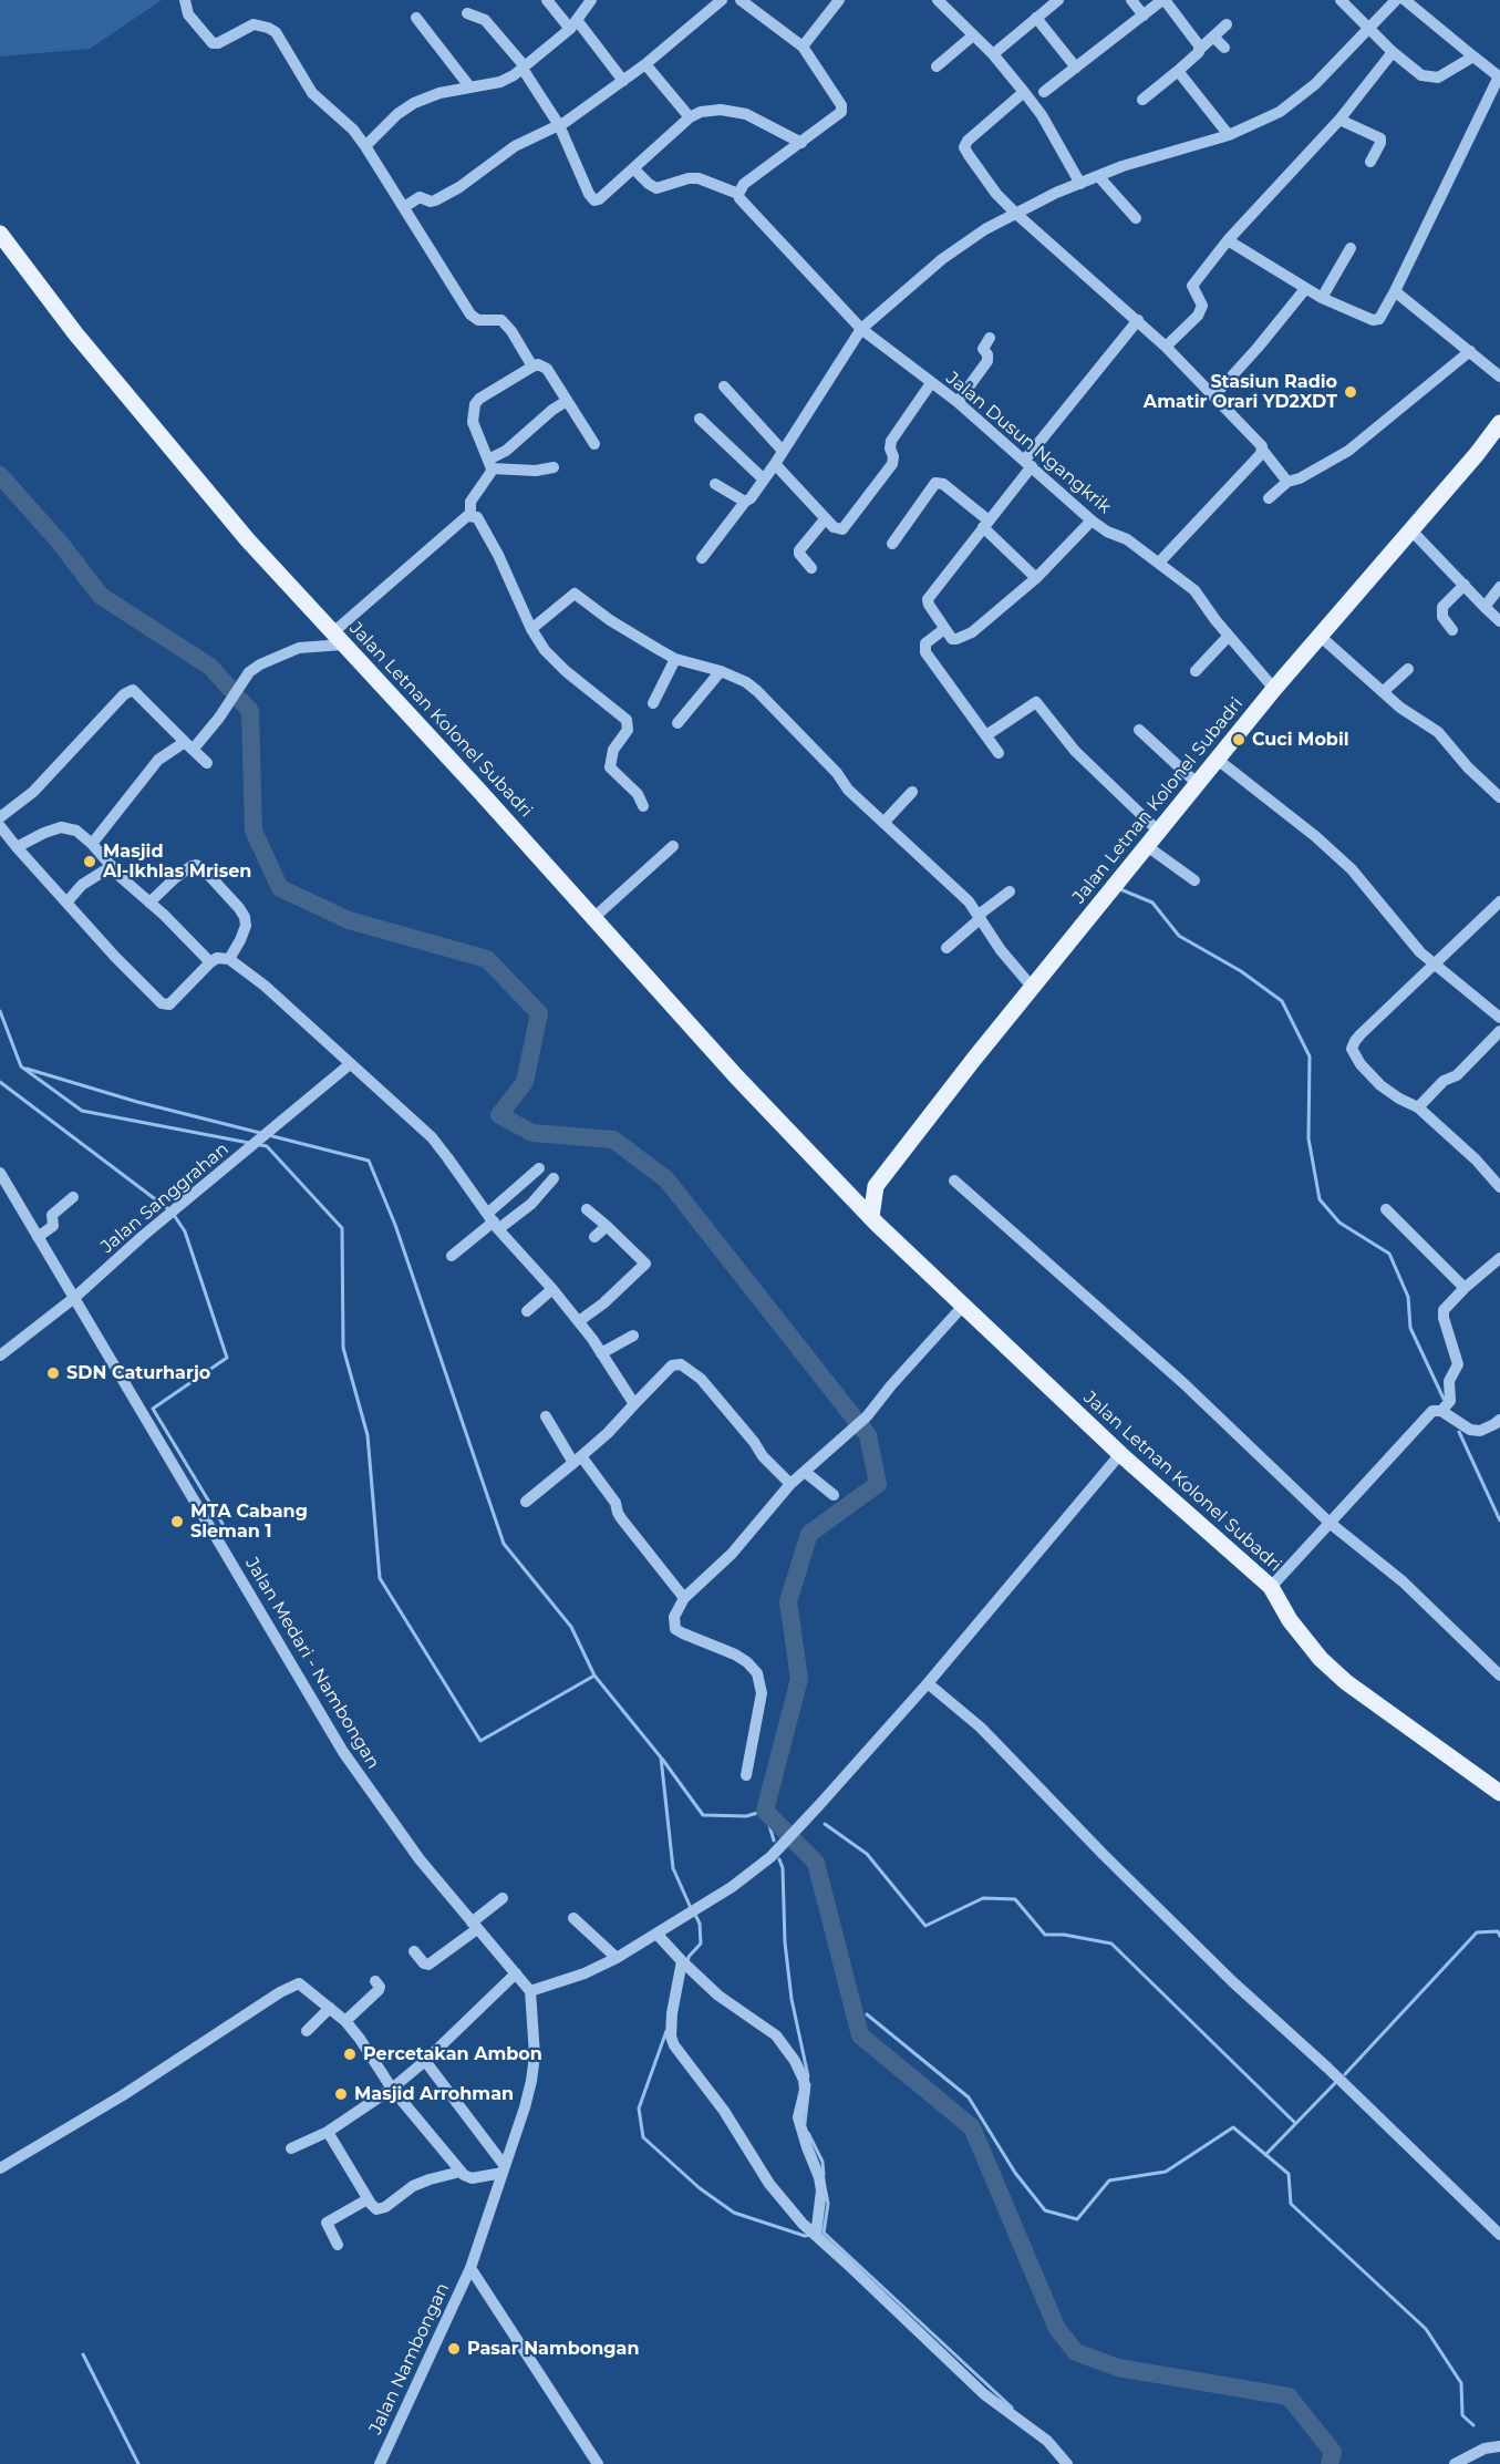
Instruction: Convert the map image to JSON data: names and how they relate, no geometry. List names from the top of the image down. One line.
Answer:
{"streets":{"main road":["Jalan Letnan Kolonel Subadri"],"street":["Jalan Dusun Ngangkrik","Jalan Sanggrahan","Jalan Medari - Nambongan","Jalan Nambongan"]},"crossings":[["Jalan Dusun Ngangkrik","Jalan Letnan Kolonel Subadri"],["Jalan Sanggrahan","Jalan Medari - Nambongan"],["Jalan Medari - Nambongan","Jalan Nambongan"]],"places":["Stasiun Radio Amatir Orari YD2XDT","Cuci Mobil","Masjid Al-Ikhlas Mrisen","SDN Caturharjo","MTA Cabang Sleman 1","Percetakan Ambon","Masjid Arrohman","Pasar Nambongan"]}
